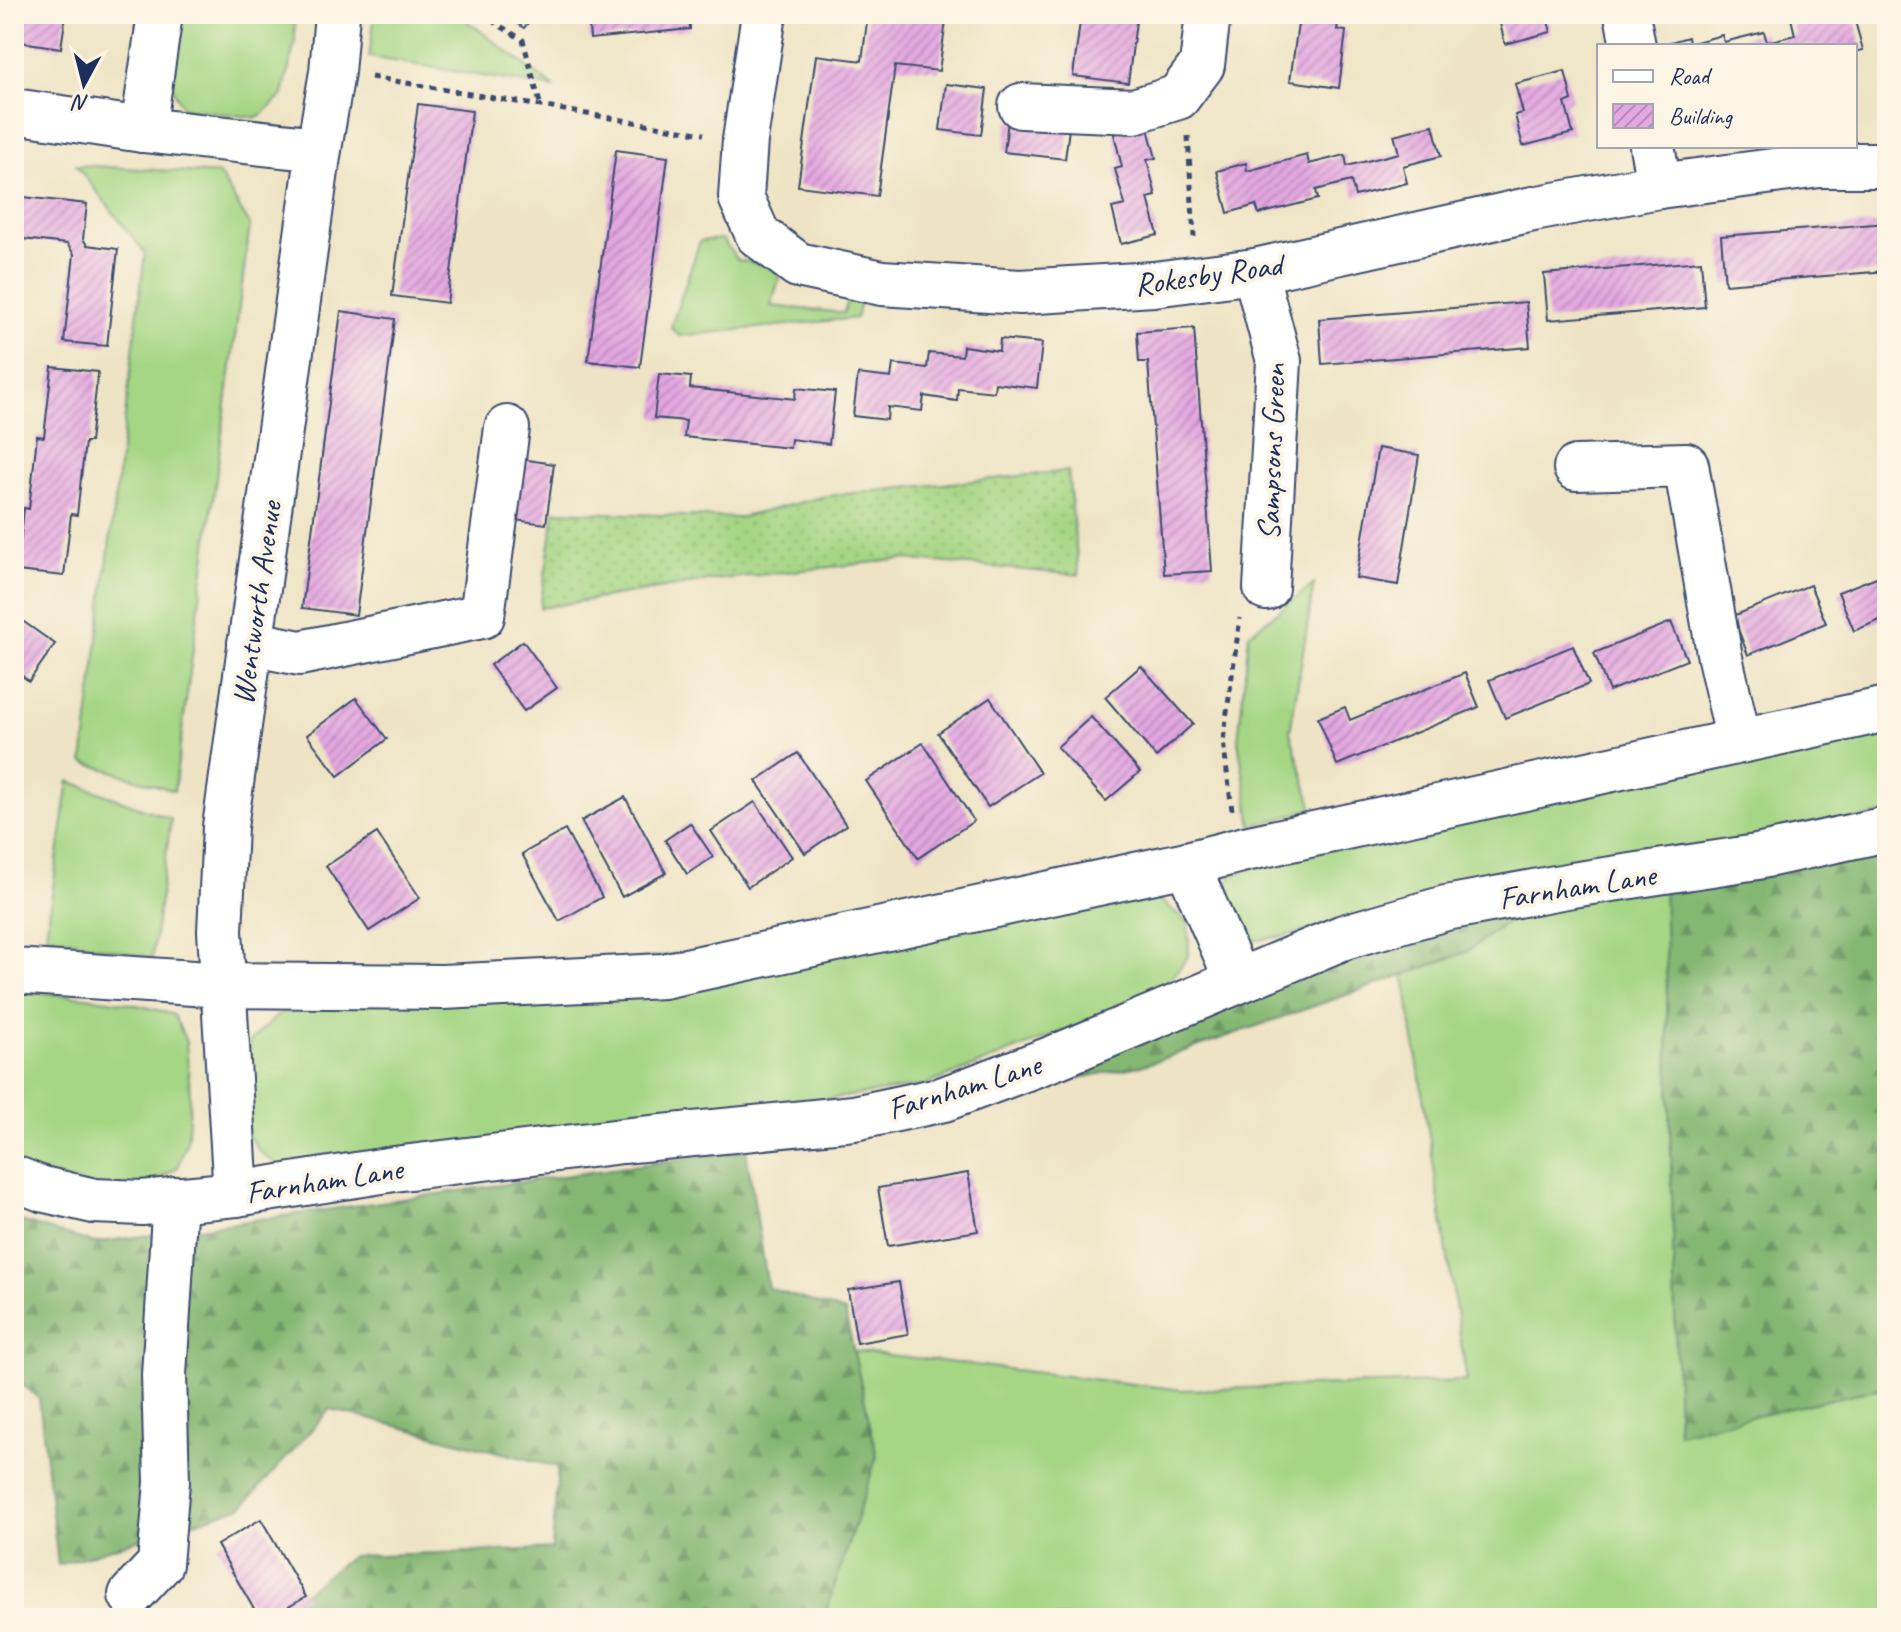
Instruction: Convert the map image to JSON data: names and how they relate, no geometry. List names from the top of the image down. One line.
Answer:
{"streets":{"street":["Rokesby Road","Sampsons Green","Wentworth Avenue","Farnham Lane"]},"crossings":[["Rokesby Road","Sampsons Green"],["Wentworth Avenue","Farnham Lane"]],"legend":["Road","Building"],"north":"bottom"}
